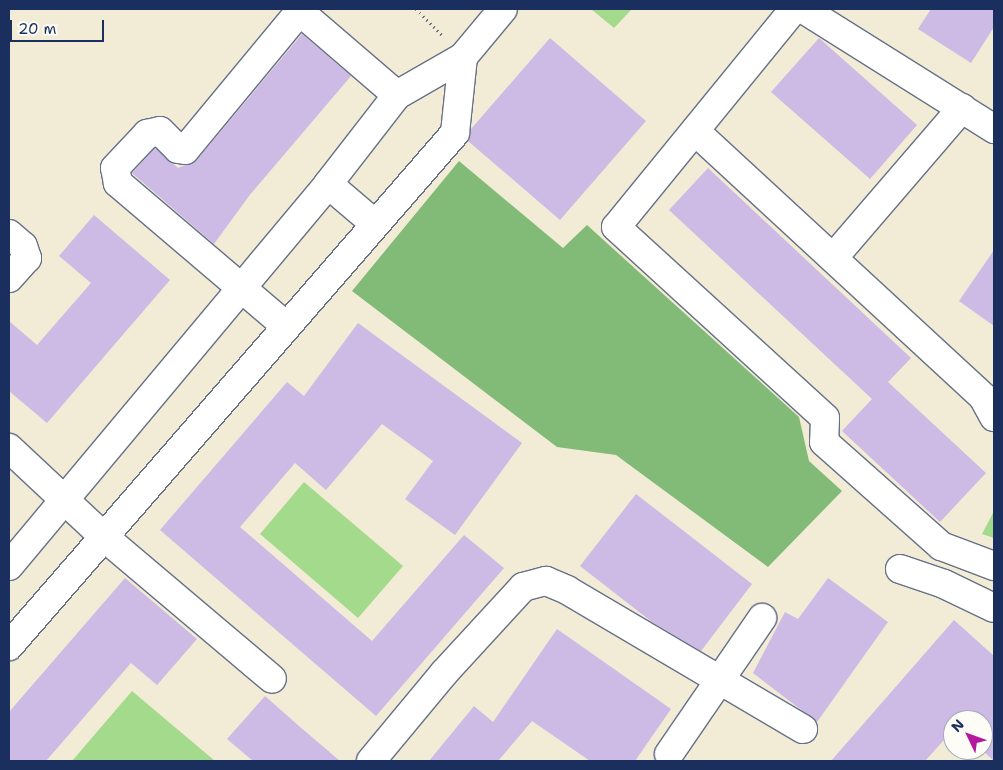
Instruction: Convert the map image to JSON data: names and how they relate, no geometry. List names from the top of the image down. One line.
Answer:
{"scale_bar":"20 m","north":"top left"}
